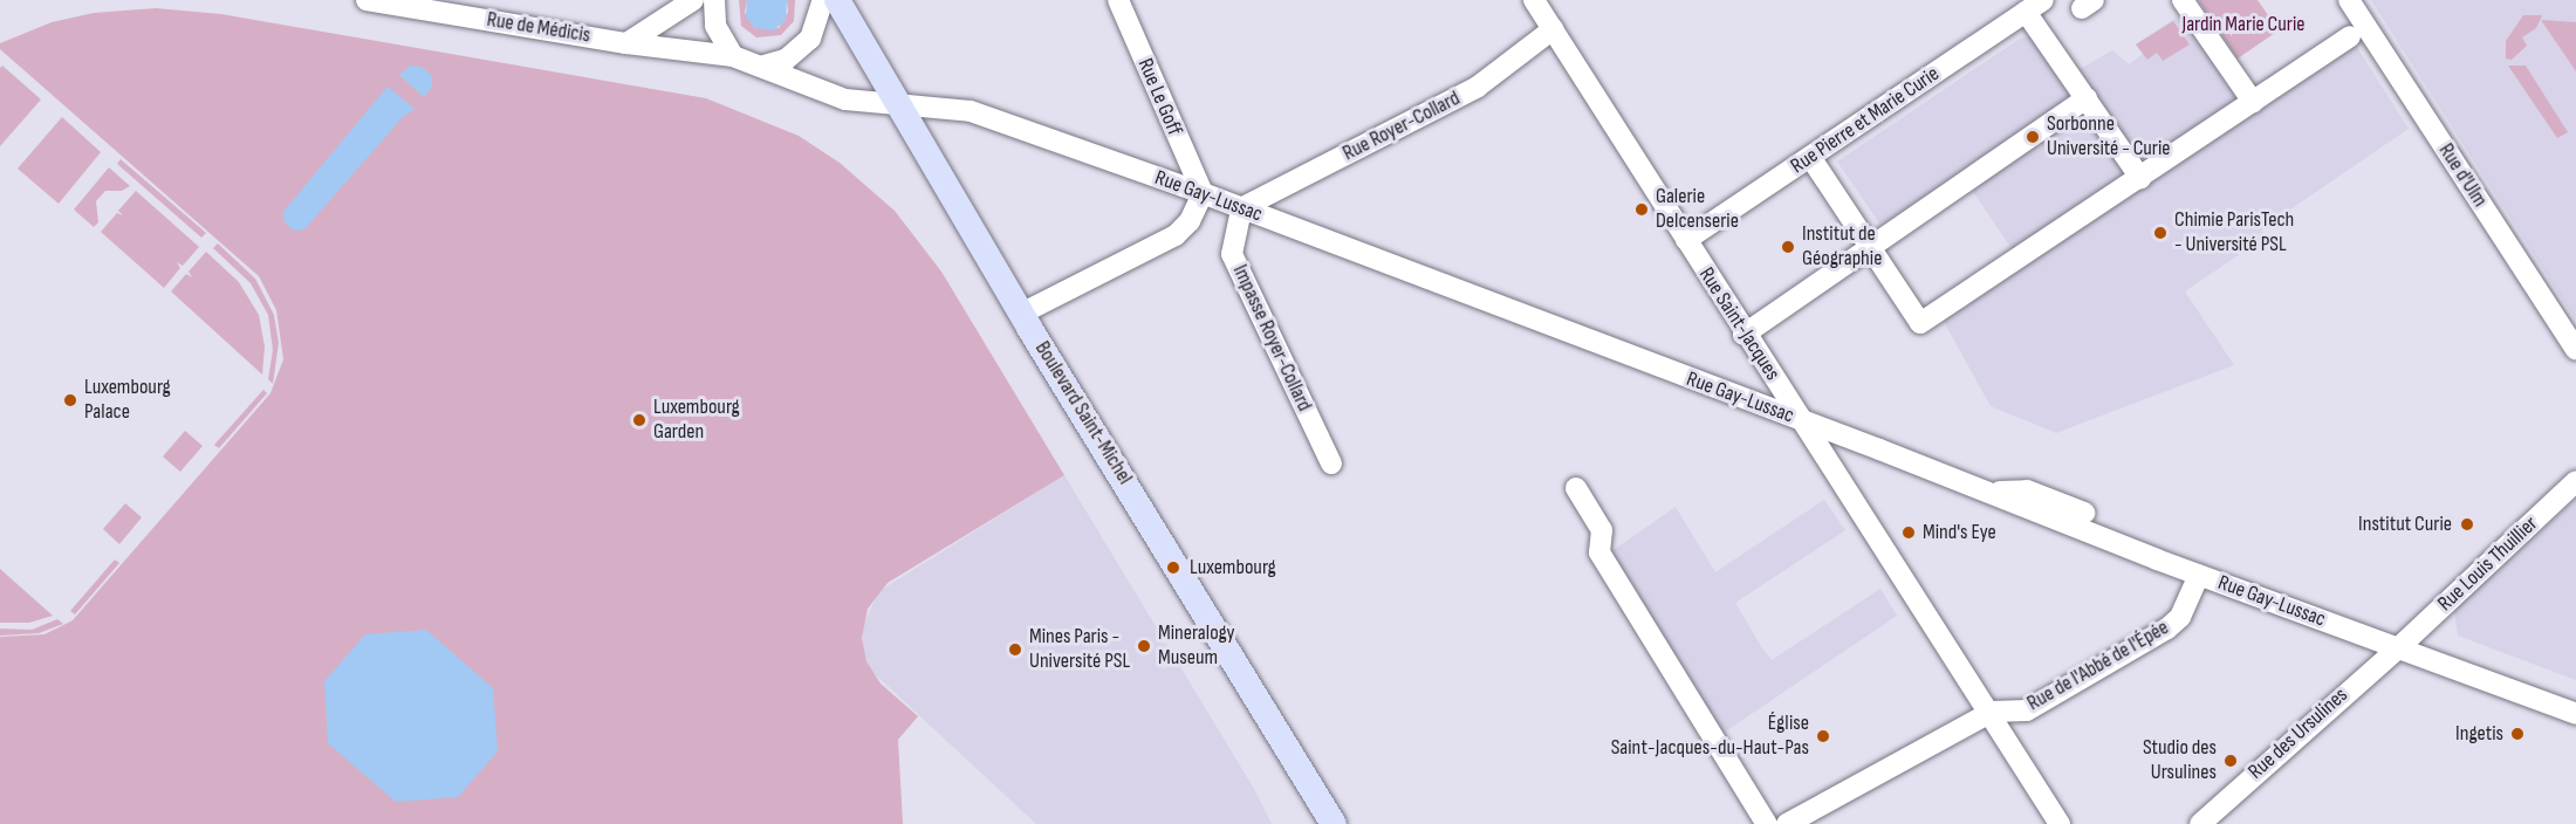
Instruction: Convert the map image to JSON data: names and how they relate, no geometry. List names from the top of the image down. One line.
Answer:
{"streets":{"main road":["Boulevard Saint-Michel"],"street":["Rue de Médicis","Rue Le Goff","Rue Pierre et Marie Curie","Rue Royer-Collard","Rue d'Ulm","Rue Gay-Lussac","Rue Saint-Jacques","Impasse Royer-Collard","Rue Louis Thuillier","Rue de l'Abbé de l'Épée","Rue des Ursulines"]},"crossings":[["Rue de Médicis","Rue Gay-Lussac"],["Rue Le Goff","Rue Gay-Lussac"],["Rue Pierre et Marie Curie","Rue Saint-Jacques"],["Rue Royer-Collard","Rue Gay-Lussac"],["Rue Royer-Collard","Rue Saint-Jacques"],["Rue Royer-Collard","Impasse Royer-Collard"],["Rue Gay-Lussac","Rue Saint-Jacques"],["Rue Gay-Lussac","Impasse Royer-Collard"],["Rue Gay-Lussac","Boulevard Saint-Michel"],["Rue Gay-Lussac","Rue Louis Thuillier"],["Rue Gay-Lussac","Rue de l'Abbé de l'Épée"],["Rue Gay-Lussac","Rue des Ursulines"],["Rue Saint-Jacques","Rue de l'Abbé de l'Épée"],["Rue Louis Thuillier","Rue des Ursulines"]],"parks":["Jardin Marie Curie"],"places":["Sorbonne Université - Curie","Galerie Delcenserie","Chimie ParisTech - Université PSL","Institut de Géographie","Luxembourg Palace","Luxembourg Garden","Institut Curie","Mind's Eye","Luxembourg","Mineralogy Museum","Mines Paris - Université PSL","Ingetis","Église Saint-Jacques-du-Haut-Pas","Studio des Ursulines"]}
